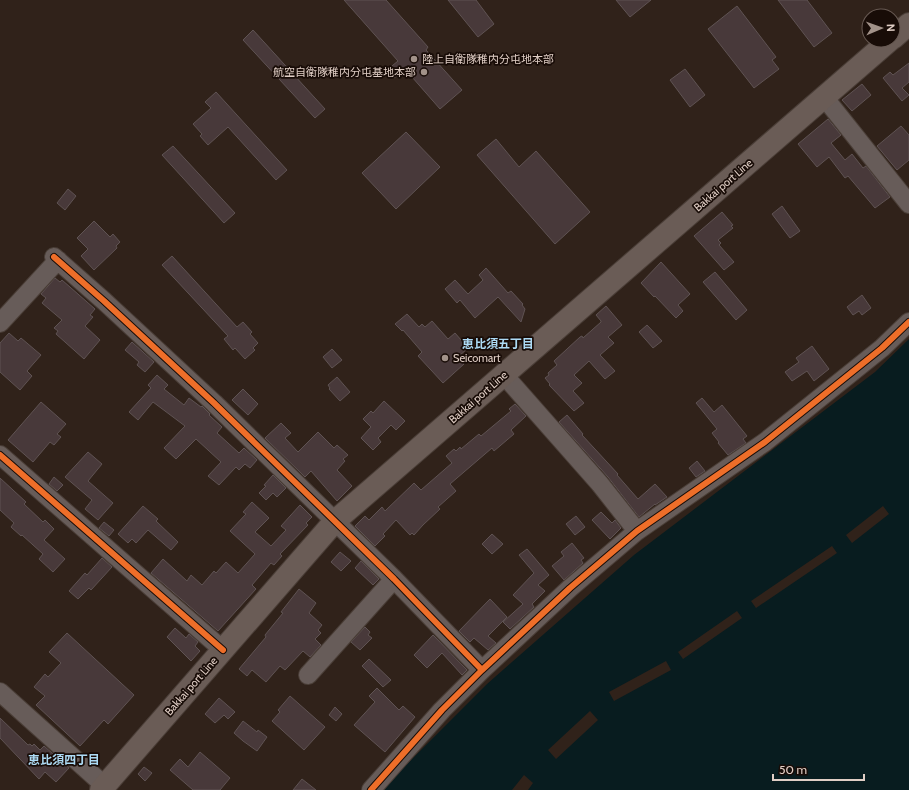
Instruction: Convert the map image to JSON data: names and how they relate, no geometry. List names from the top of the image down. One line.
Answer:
{"streets":{"main road":["Bakkai port Line"]},"districts":["恵比須五丁目","恵比須四丁目"],"places":["陸上自衛隊稚内分屯地本部","航空自衛隊稚内分屯基地本部","Seicomart"],"scale_bar":"50 m","north":"right"}
